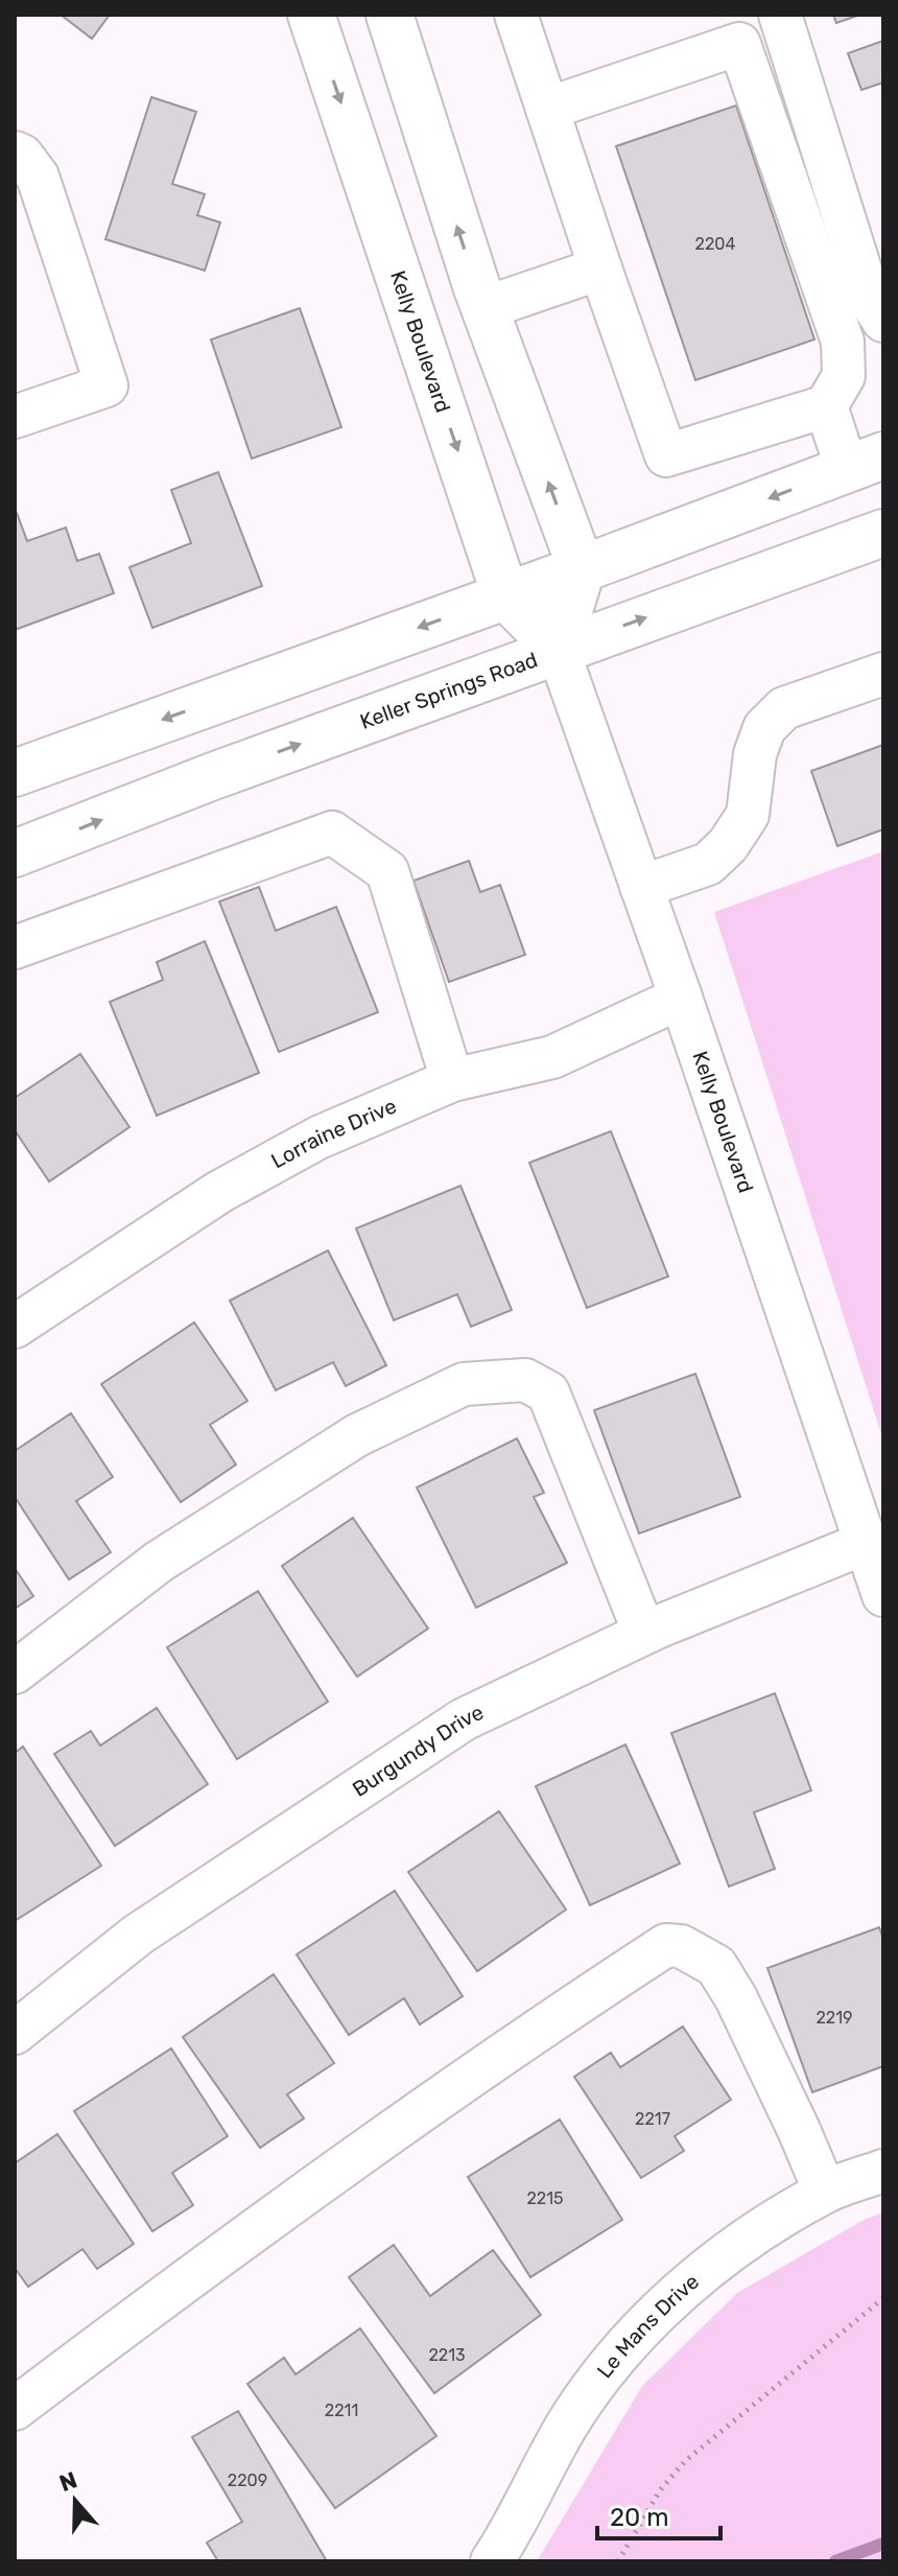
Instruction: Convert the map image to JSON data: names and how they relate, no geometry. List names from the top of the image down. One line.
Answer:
{"streets":{"main road":["Kelly Boulevard","Keller Springs Road"],"street":["Lorraine Drive","Burgundy Drive","Le Mans Drive"]},"crossings":[["Kelly Boulevard","Keller Springs Road"],["Kelly Boulevard","Lorraine Drive"],["Kelly Boulevard","Burgundy Drive"]],"house_numbers":["2204","2219","2217","2215","2213","2211","2209"],"scale_bar":"20 m","north":"top"}
